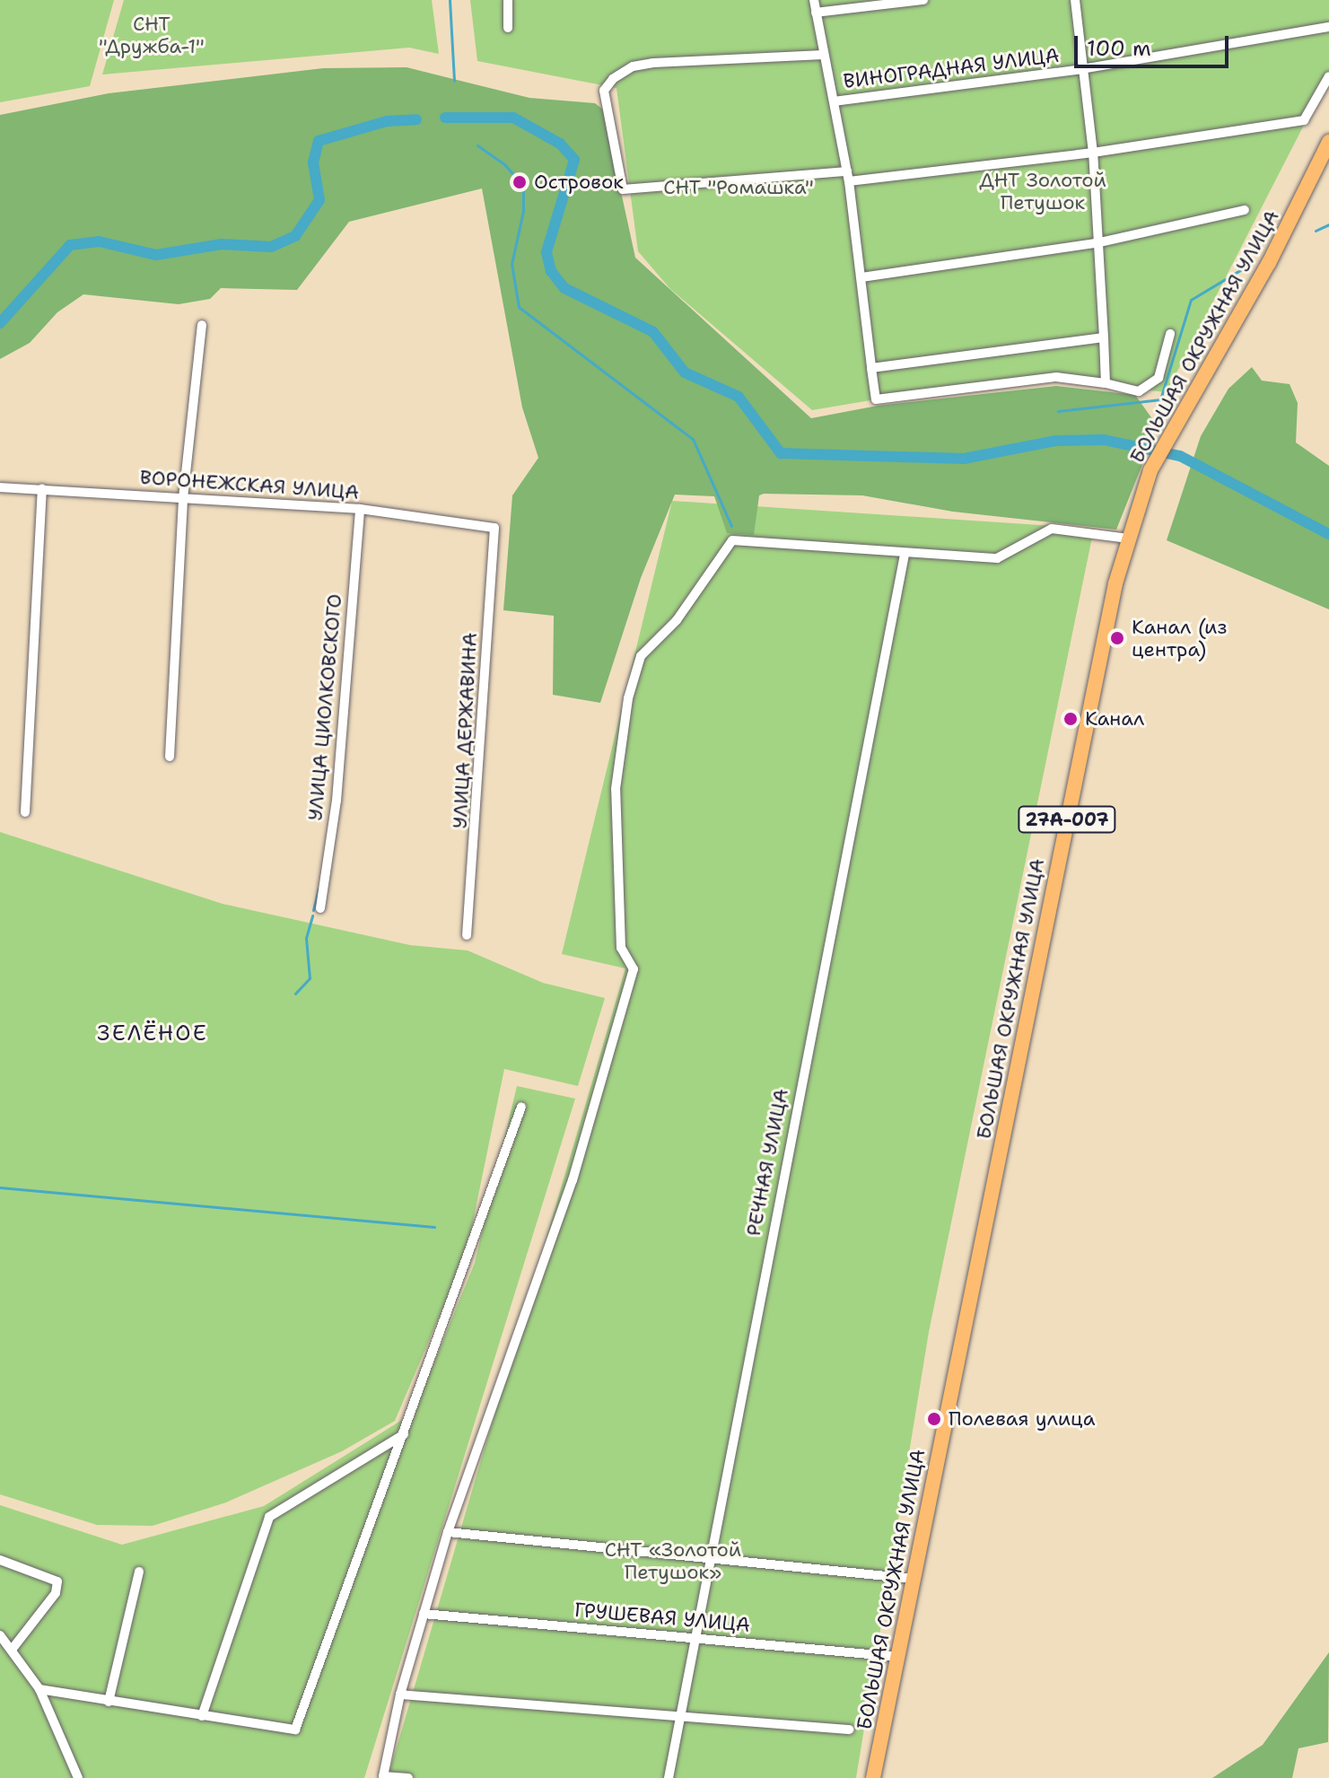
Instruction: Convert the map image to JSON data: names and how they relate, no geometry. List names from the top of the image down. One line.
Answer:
{"streets":{"highway":["БОЛЬШАЯ ОКРУЖНАЯ УЛИЦА","27А-007"],"street":["ВИНОГРАДНАЯ УЛИЦА","ВОРОНЕЖСКАЯ УЛИЦА","УЛИЦА ЦИОЛКОВСКОГО","УЛИЦА ДЕРЖАВИНА","РЕЧНАЯ УЛИЦА","ГРУШЕВАЯ УЛИЦА"]},"crossings":[["БОЛЬШАЯ ОКРУЖНАЯ УЛИЦА","ГРУШЕВАЯ УЛИЦА"],["ВОРОНЕЖСКАЯ УЛИЦА","УЛИЦА ЦИОЛКОВСКОГО"],["ВОРОНЕЖСКАЯ УЛИЦА","УЛИЦА ДЕРЖАВИНА"],["РЕЧНАЯ УЛИЦА","ГРУШЕВАЯ УЛИЦА"]],"districts":["ЗЕЛЁНОЕ"],"parks":["СНТ \"Дружба-1\"","ДНТ Золотой Петушок","СНТ \"Ромашка\"","СНТ «Золотой Петушок»"],"places":["Островок","Канал (из центра)","Канал","Полевая улица"],"scale_bar":"100 m"}
